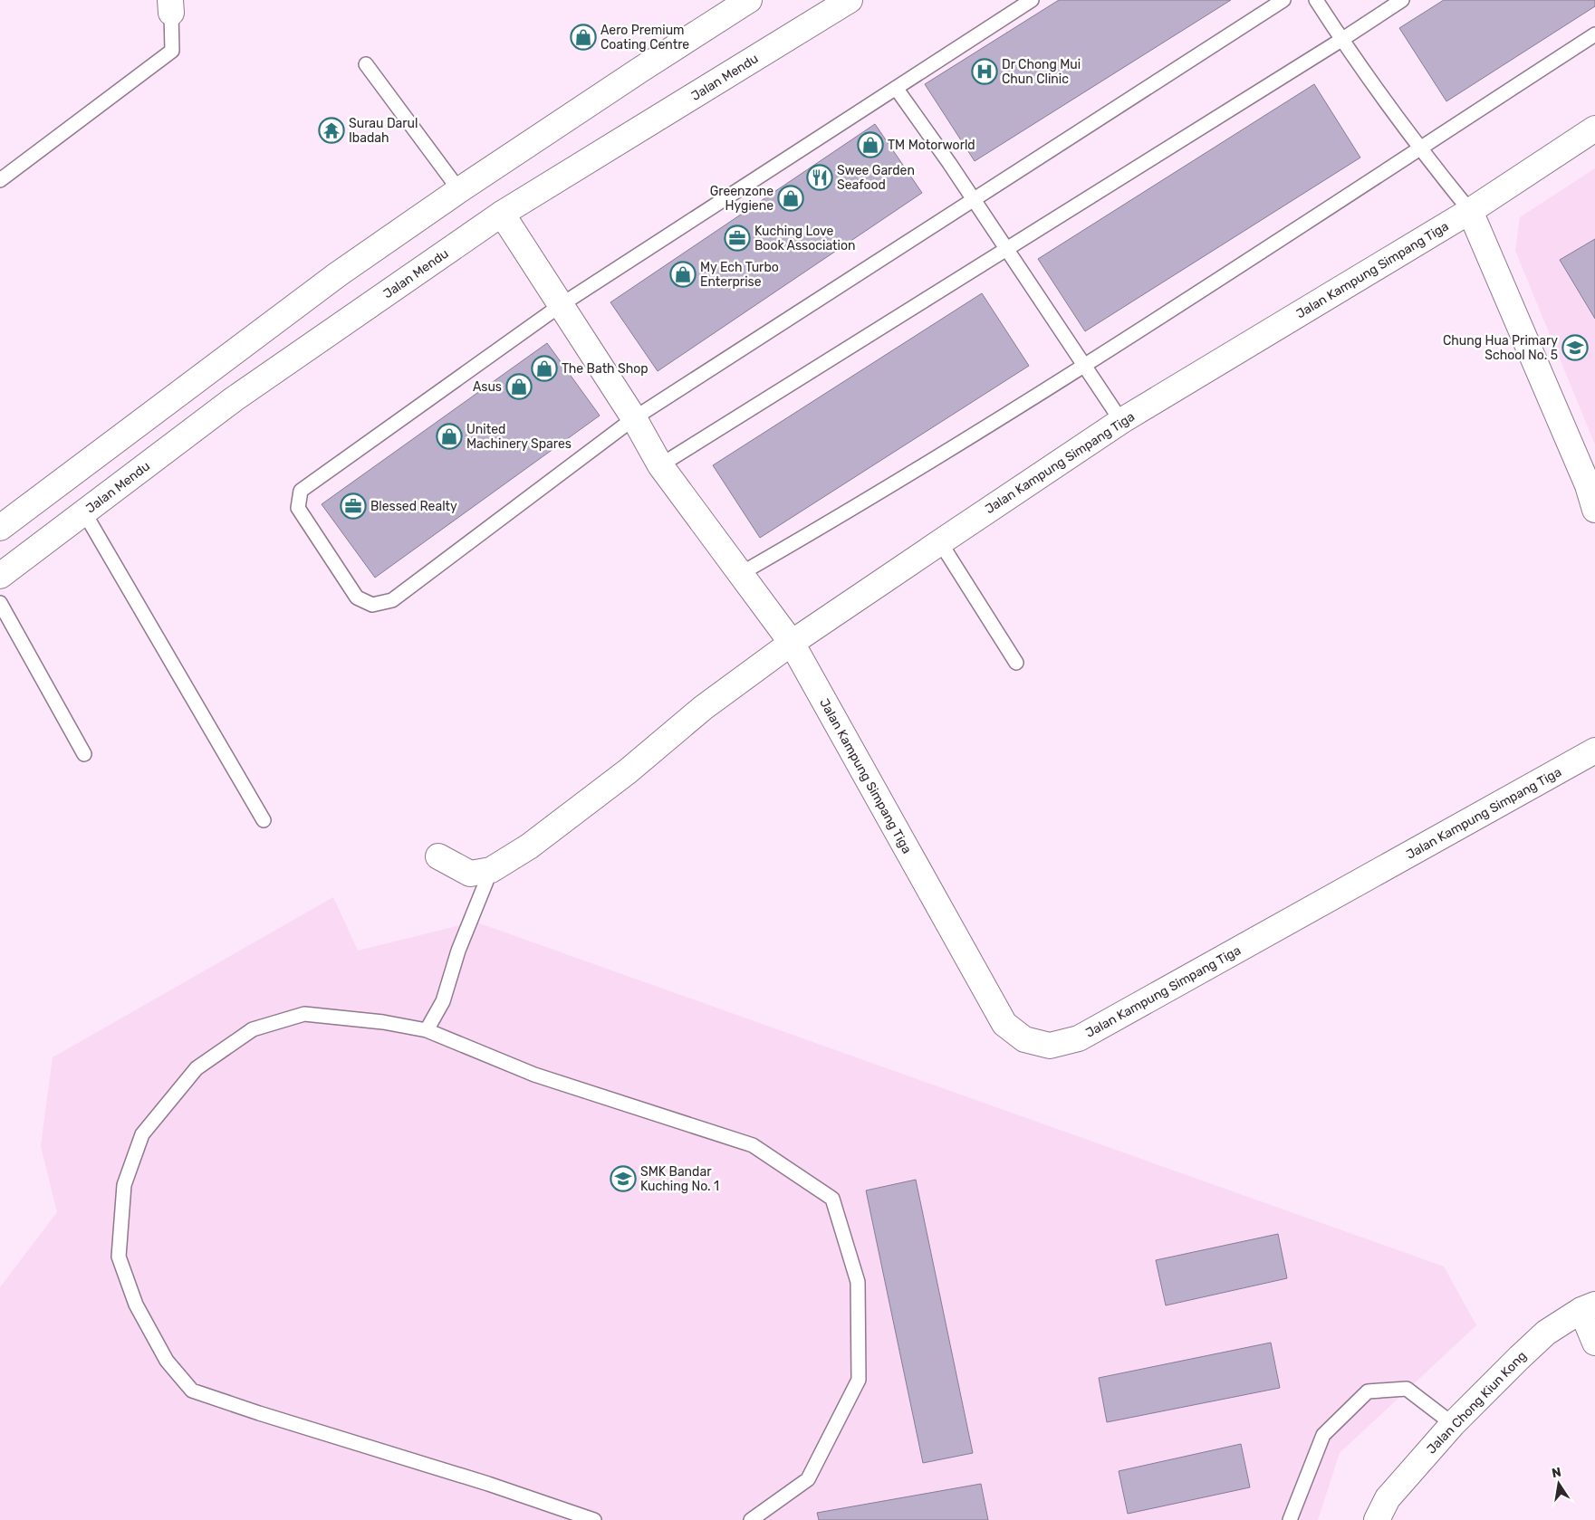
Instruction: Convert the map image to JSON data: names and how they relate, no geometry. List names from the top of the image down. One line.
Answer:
{"streets":{"street":["Jalan Mendu","Jalan Kampung Simpang Tiga","Jalan Chong Kiun Kong"]},"places":{"shop":["Aero Premium Coating Centre","TM Motorworld","Greenzone Hygiene","My Ech Turbo Enterprise","The Bath Shop","Asus","United Machinery Spares"],"hospital":["Dr Chong Mui Chun Clinic"],"temple":["Surau Darul Ibadah"],"restaurant":["Swee Garden Seafood"],"office":["Kuching Love Book Association","Blessed Realty"],"school or university":["Chung Hua Primary School No. 5","SMK Bandar Kuching No. 1"]},"north":"top"}
